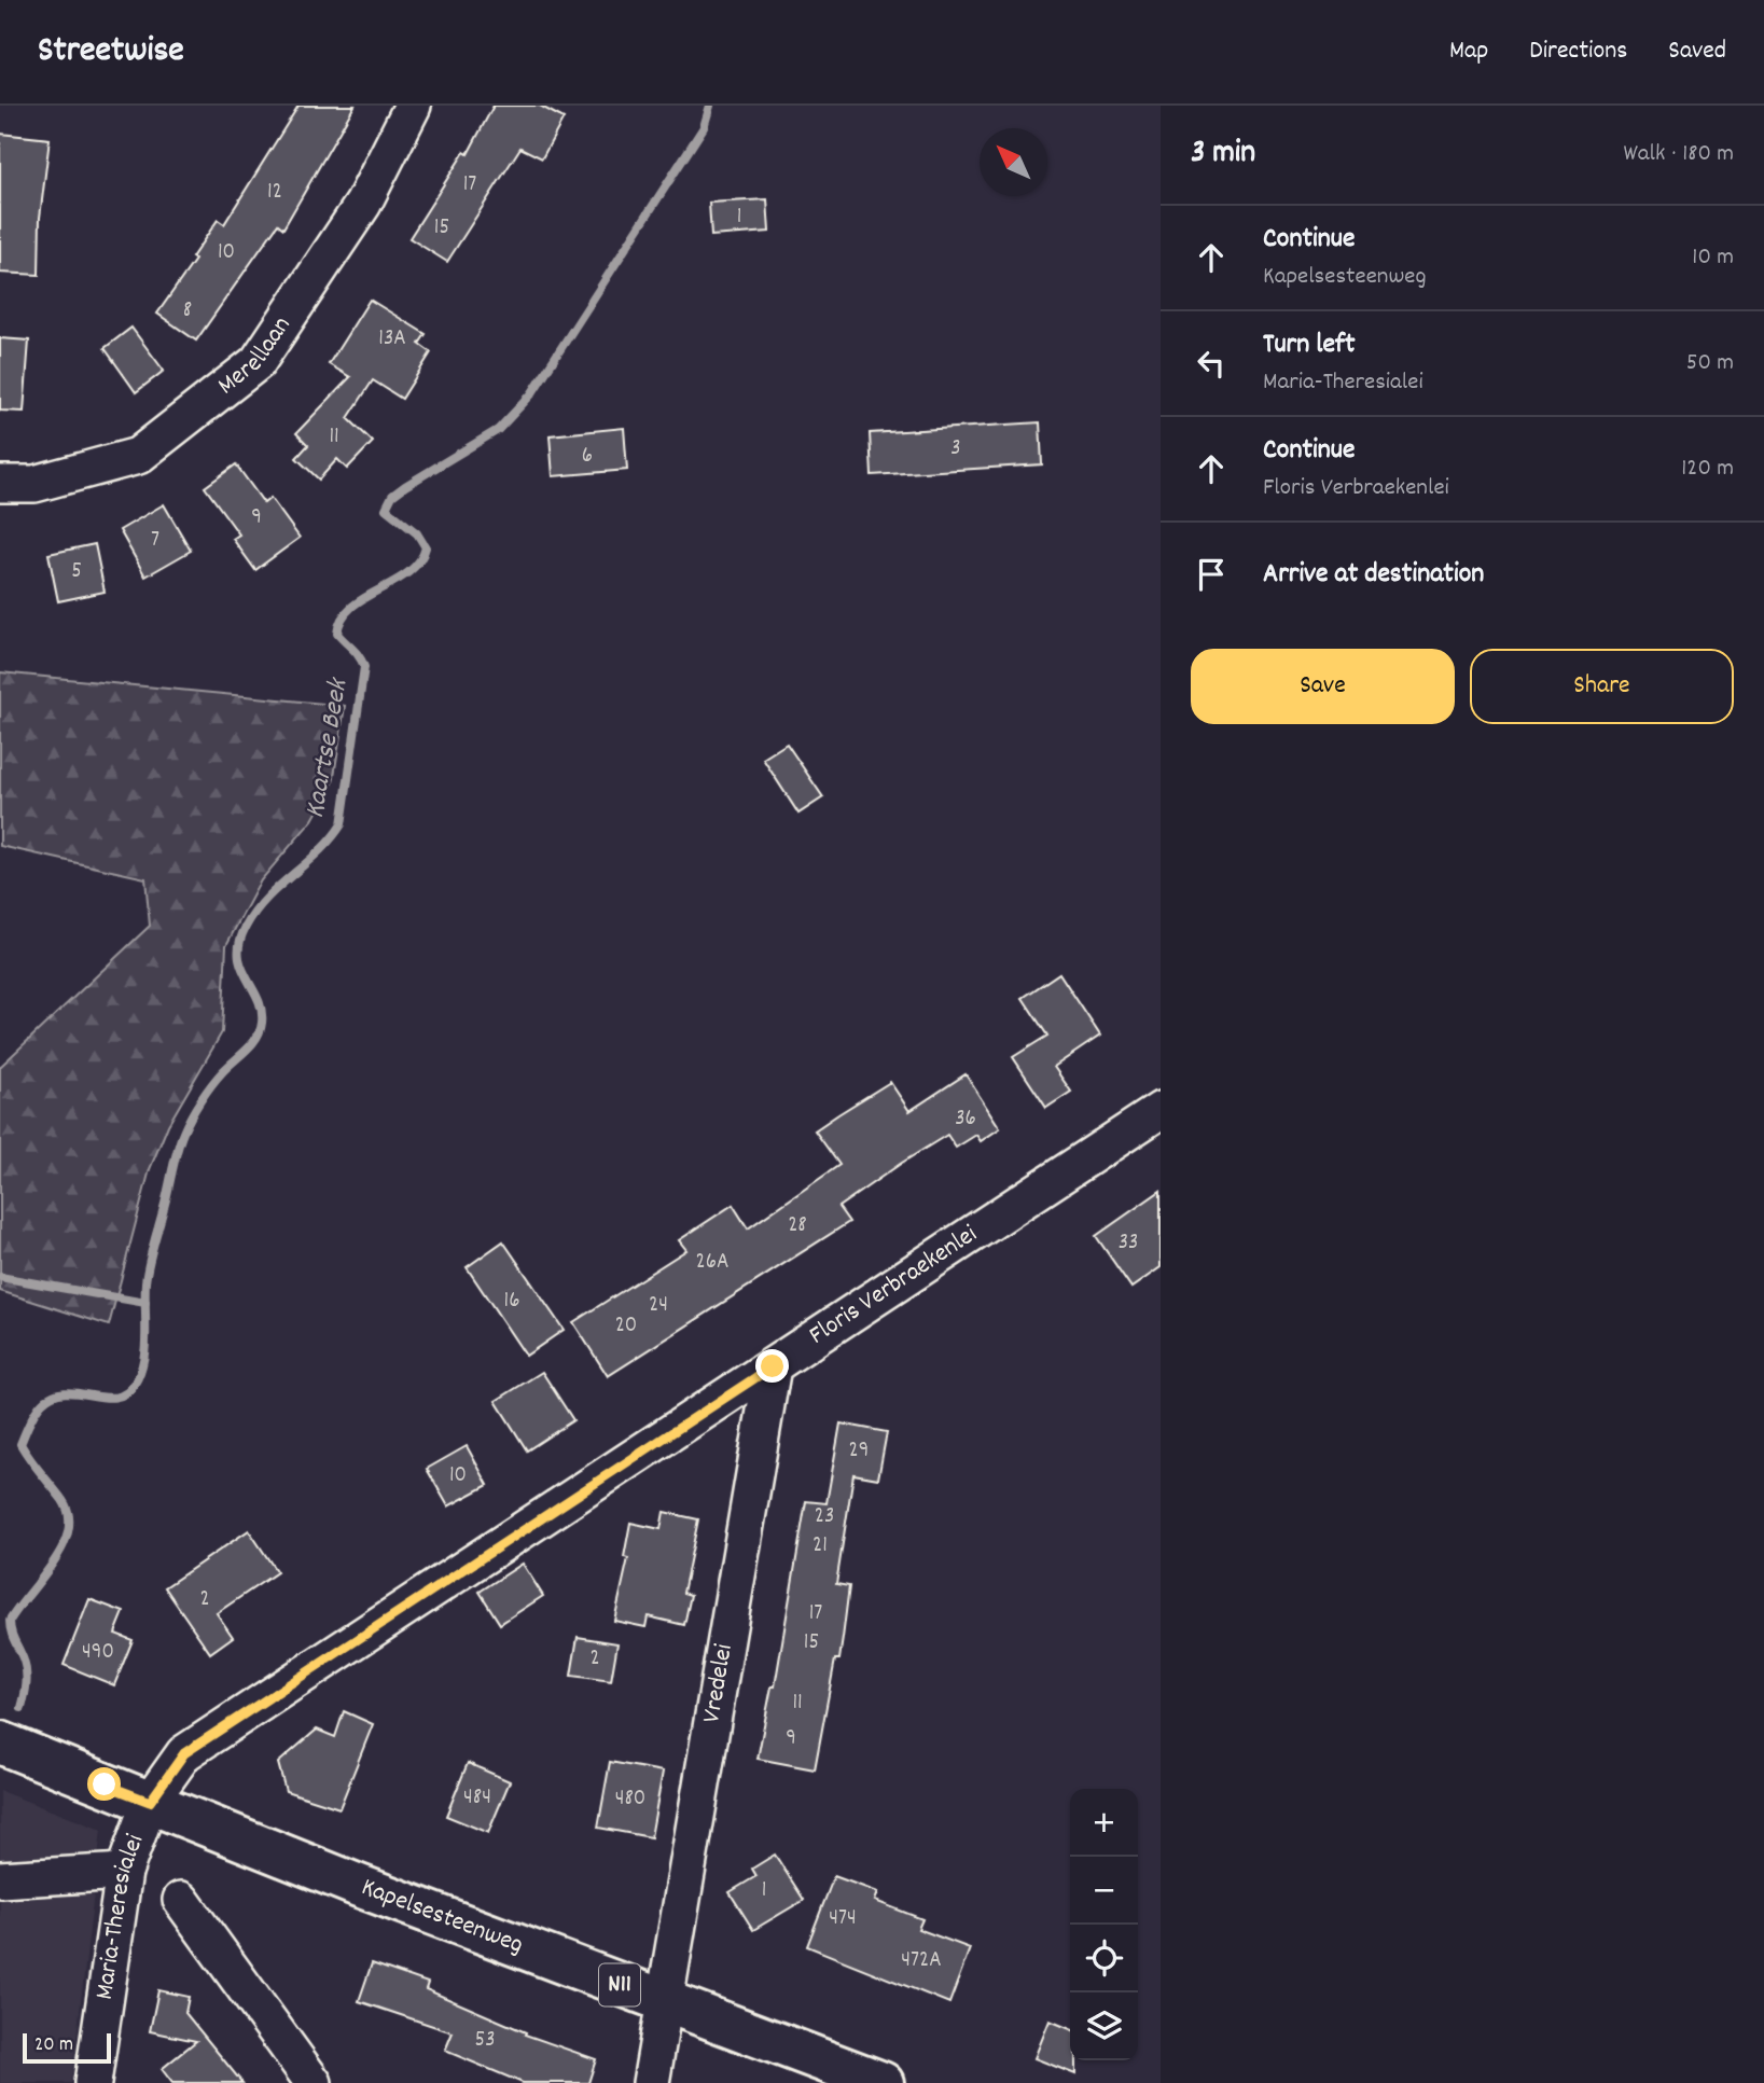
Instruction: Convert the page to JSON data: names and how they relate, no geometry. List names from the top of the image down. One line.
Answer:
{"streets":{"main road":["Kapelsesteenweg","N11"],"street":["Merellaan","Floris Verbraekenlei","Vredelei","Maria-Theresialei"]},"crossings":[["Floris Verbraekenlei","Vredelei"],["Floris Verbraekenlei","Maria-Theresialei"],["Vredelei","Kapelsesteenweg"],["Kapelsesteenweg","Maria-Theresialei"]],"water":["Kaartse Beek"],"house_numbers":["17","12","1","15","10","8","13A","11","3","6","9","7","5","36","28","33","26A","16","24","20","29","10","23","21","2","17","15","490","2","11","9","484","480","1","474","472A","53"],"scale_bar":"20 m","north":"top left","page":{"header":"Streetwise","nav":["Map","Directions","Saved"],"heading":["3 min","Walk · 180 m"],"list":[["Continue","Kapelsesteenweg","10 m"],["Turn left","Maria-Theresialei","50 m"],["Continue","Floris Verbraekenlei","120 m"],"Arrive at destination"],"buttons":["Save","Share"],"map_buttons":["+","−"],"scale":"20 m"}}
